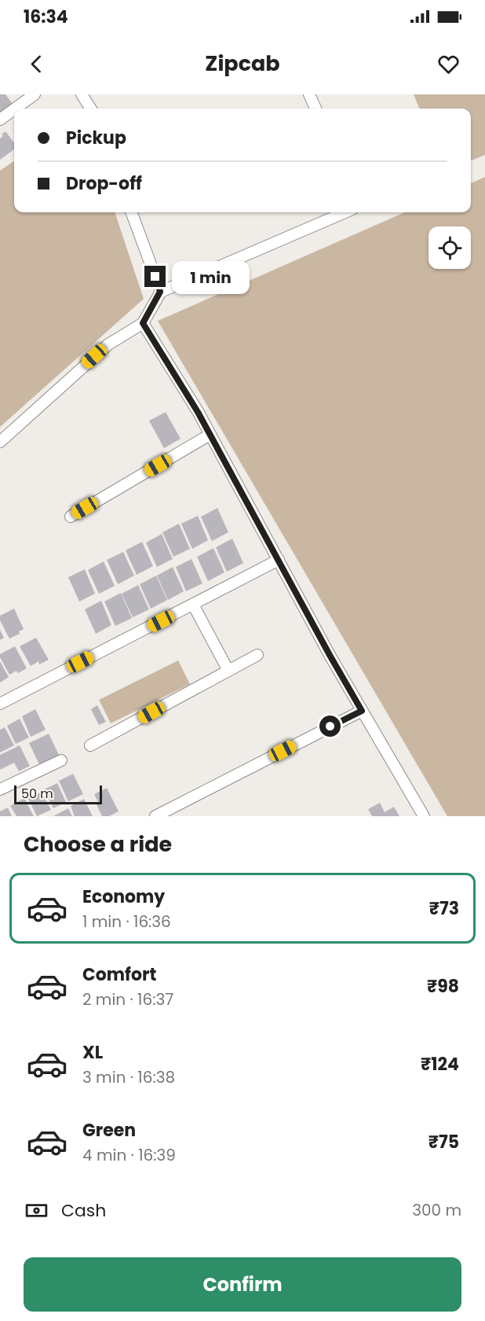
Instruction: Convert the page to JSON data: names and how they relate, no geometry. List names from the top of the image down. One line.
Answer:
{"scale_bar":"50 m","page":{"status":"16:34","header":"Zipcab","banner":["Pickup","Drop-off"],"bubble":"1 min","scale":"50 m","heading":"Choose a ride","list":[{"name":"Economy","note":"1 min · 16:36","value":"₹73"},{"name":"Comfort","note":"2 min · 16:37","value":"₹98"},{"name":"XL","note":"3 min · 16:38","value":"₹124"},{"name":"Green","note":"4 min · 16:39","value":"₹75"}],"pay":["Cash","300 m"],"buttons":"Confirm"}}
